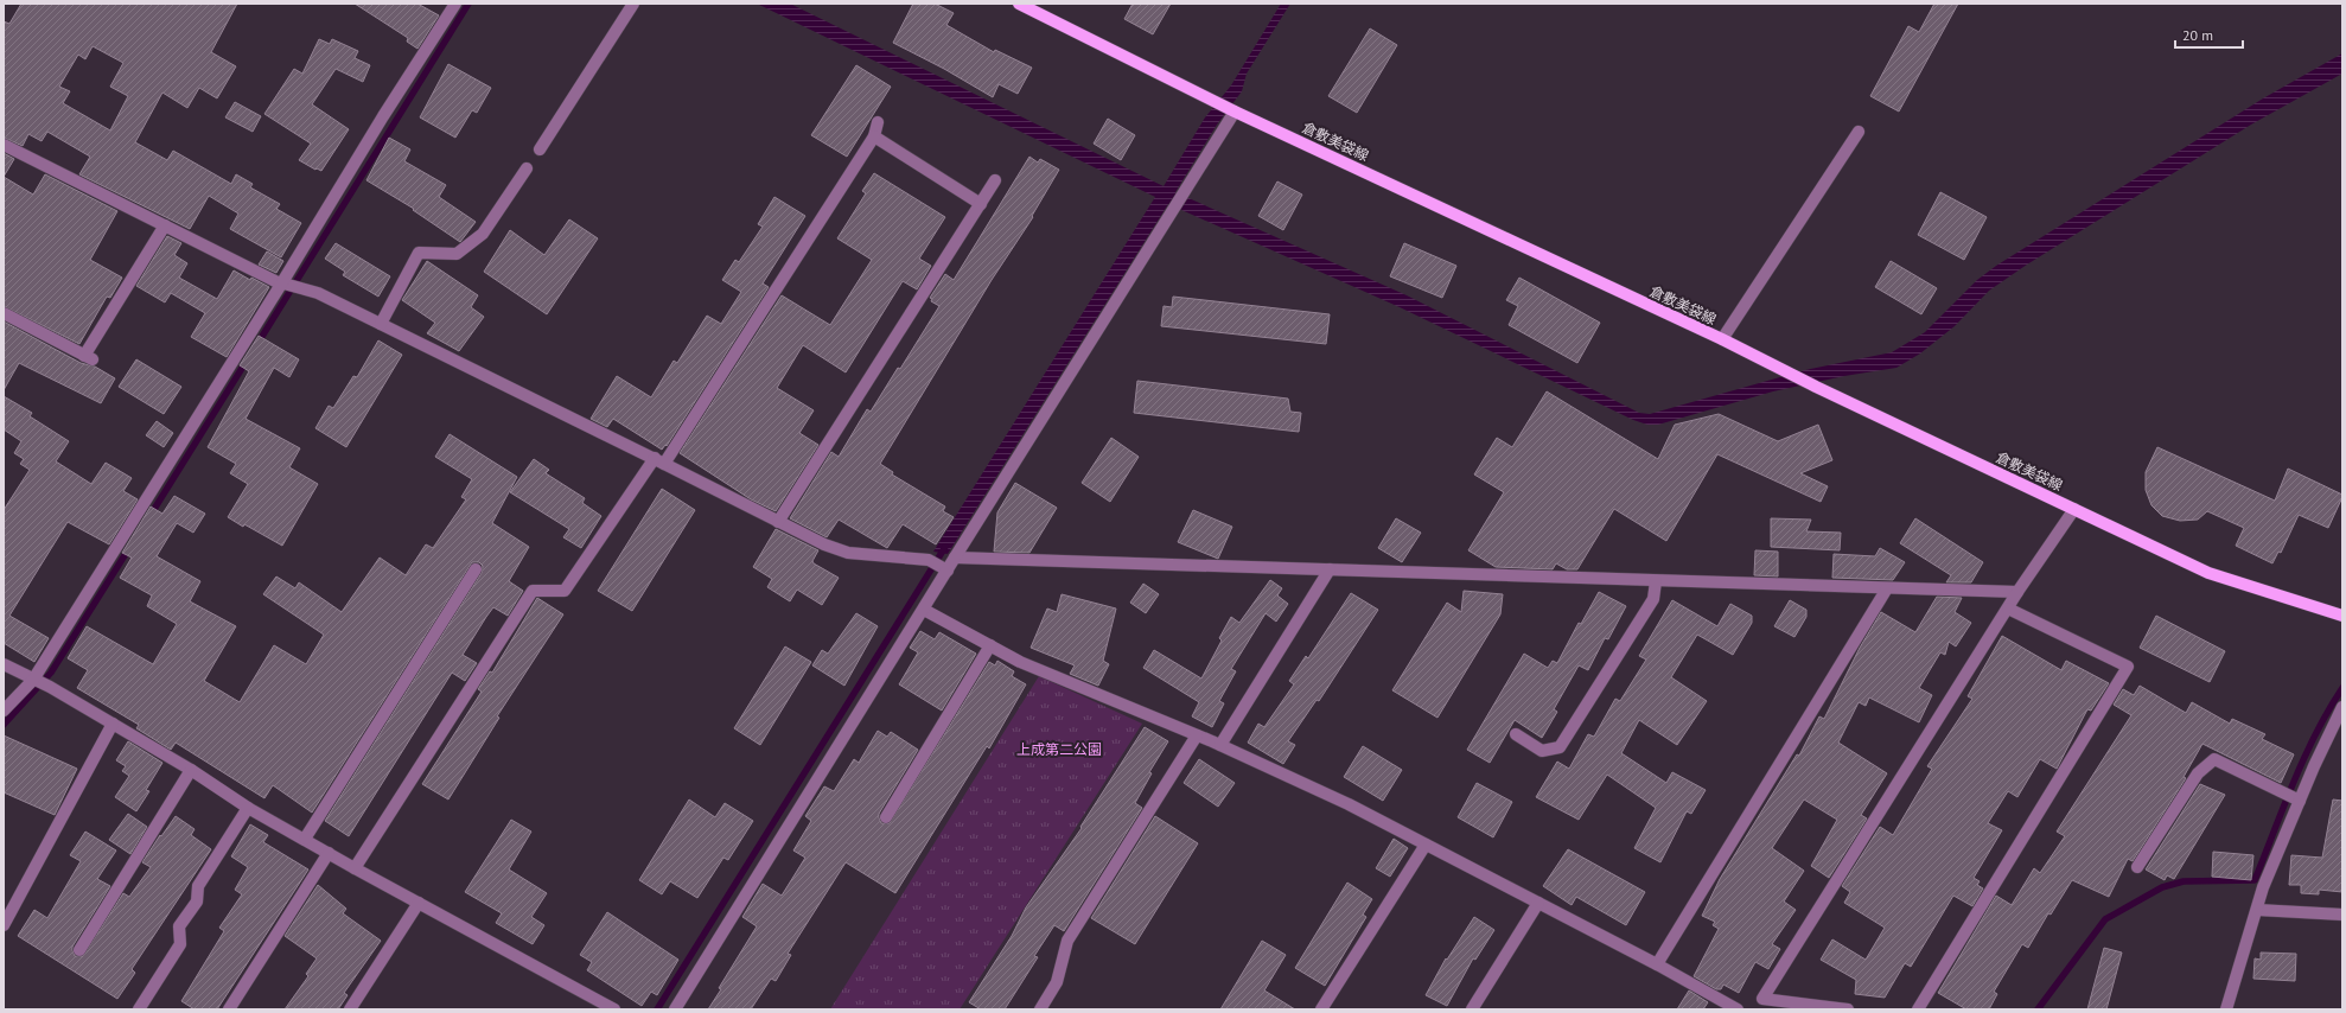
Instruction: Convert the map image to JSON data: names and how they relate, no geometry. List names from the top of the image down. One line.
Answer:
{"streets":{"main road":["倉敷美袋線"]},"parks":["上成第二公園"],"scale_bar":"20 m"}
